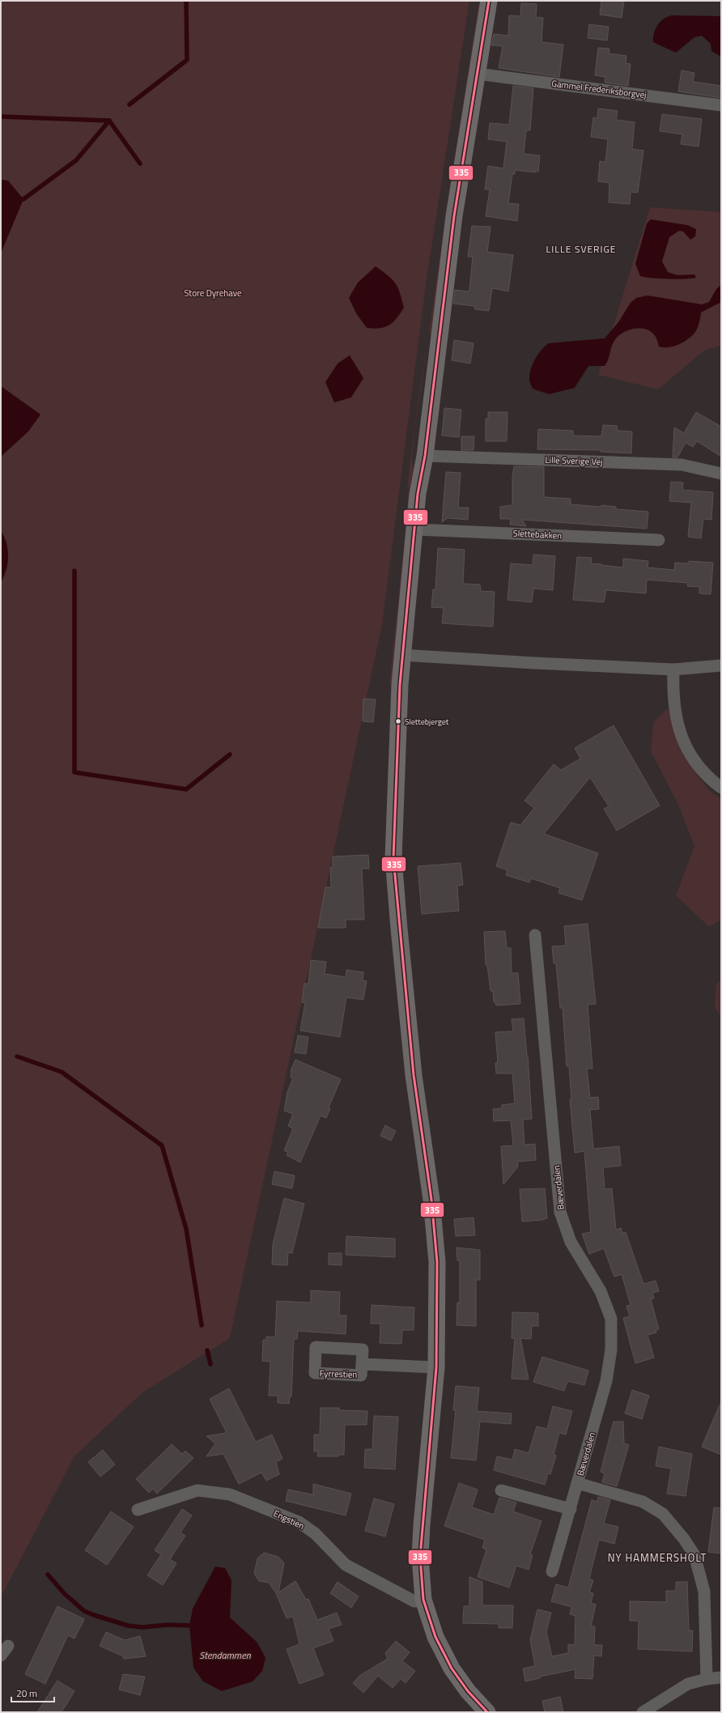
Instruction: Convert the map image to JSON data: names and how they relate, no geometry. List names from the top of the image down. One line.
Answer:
{"streets":{"street":["Gammel Frederiksborgvej","Lille Sverige Vej","Slettebakken","Bæverdalen","Fyrrestien","Engstien"]},"districts":["LILLE SVERIGE","NY HAMMERSHOLT"],"water":["Stendammen"],"parks":["Store Dyrehave"],"places":["Slettebjerget"],"lines":["transit line 335"],"scale_bar":"20 m"}
